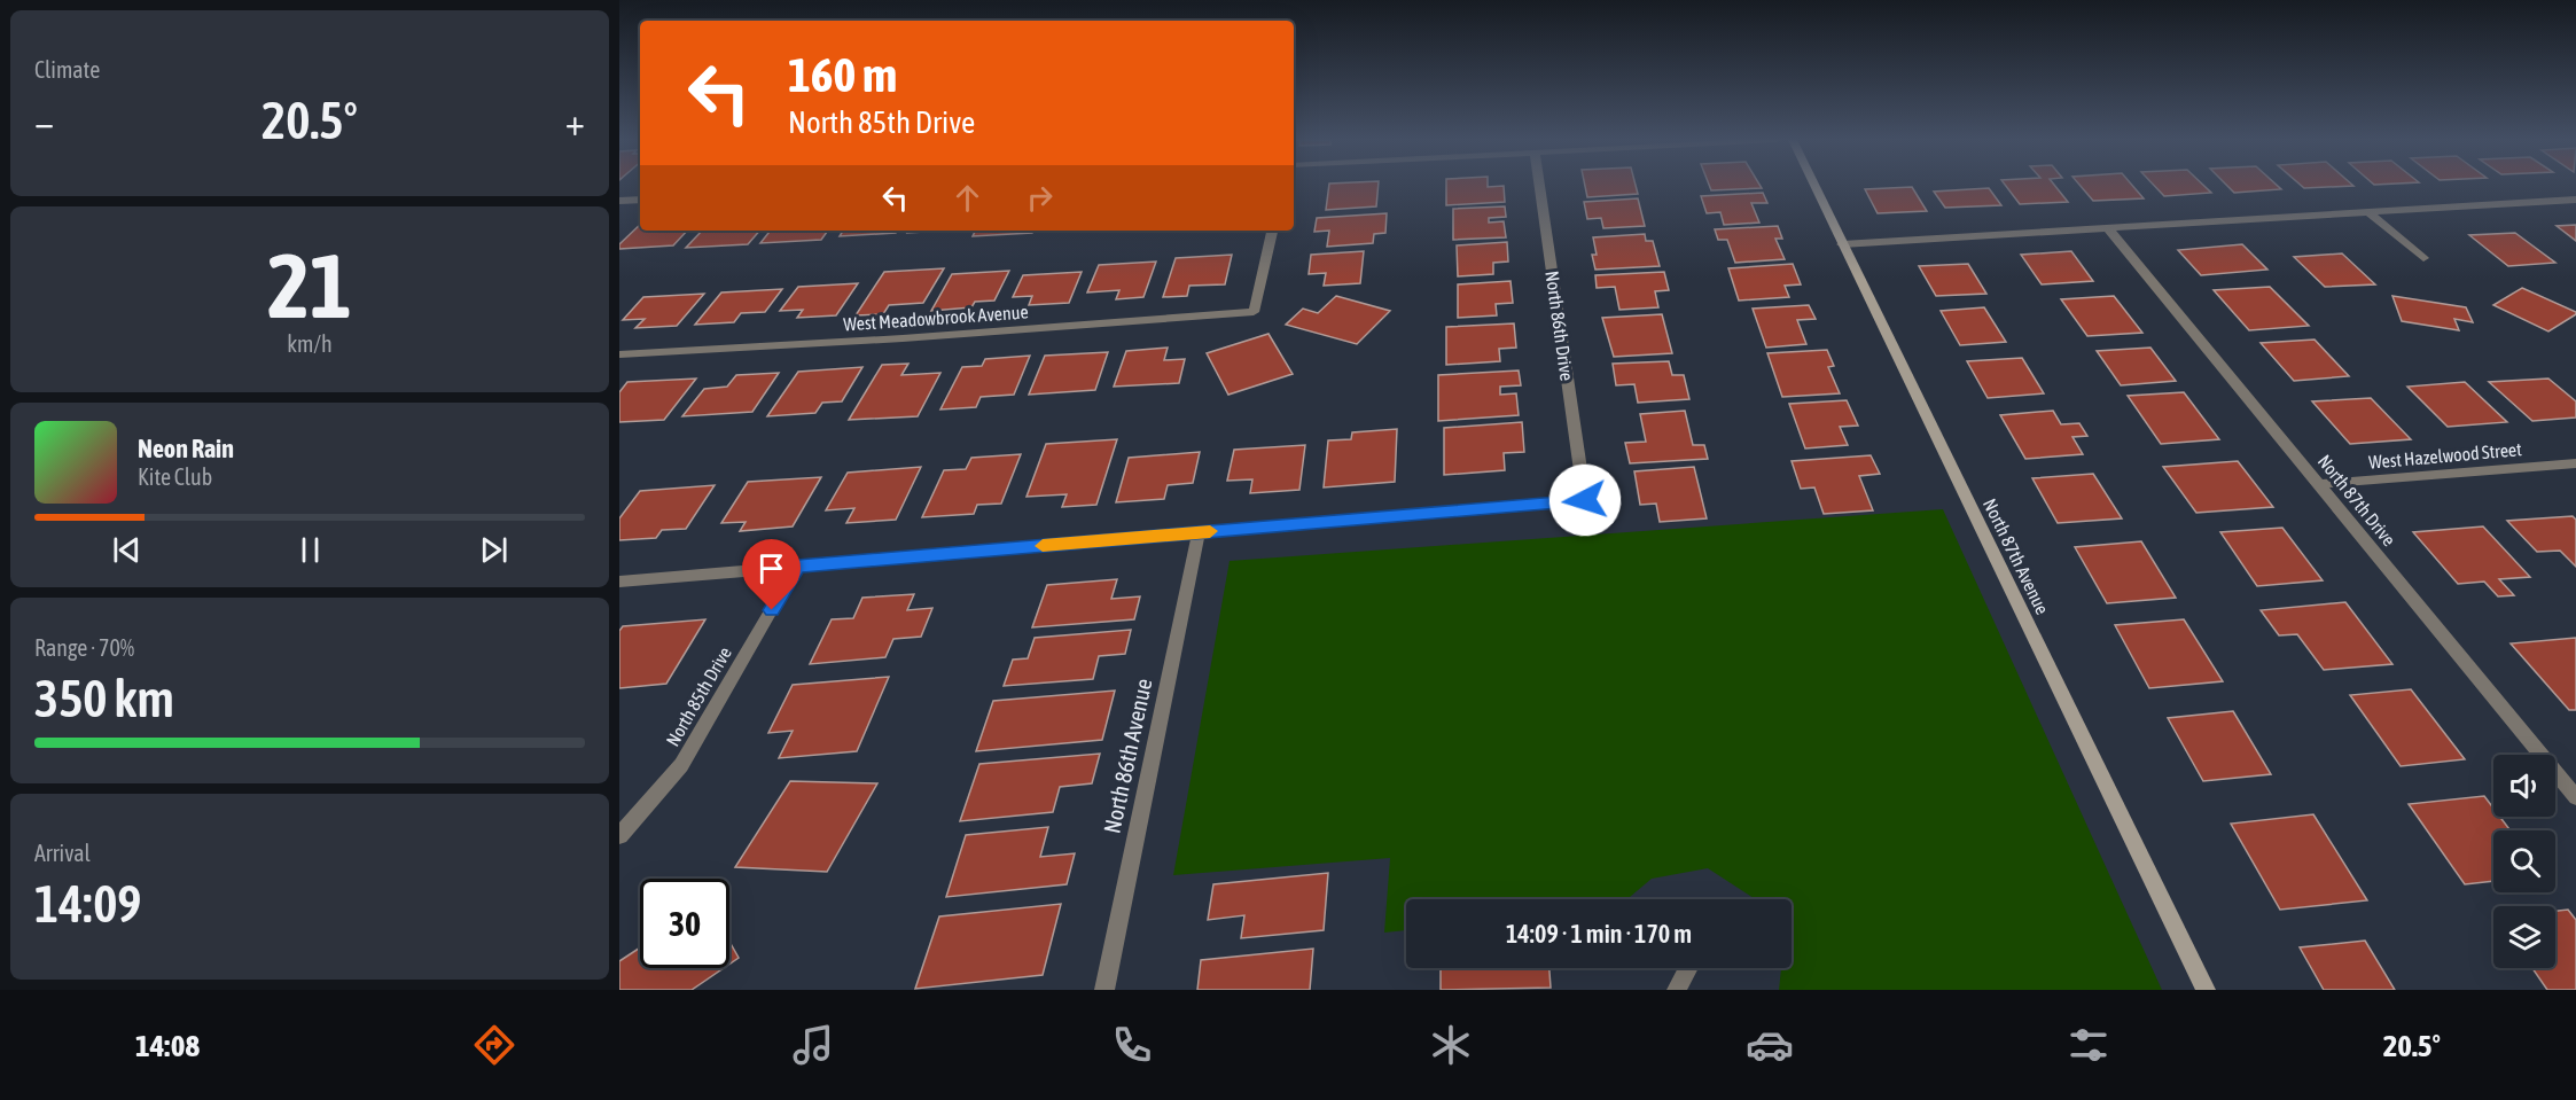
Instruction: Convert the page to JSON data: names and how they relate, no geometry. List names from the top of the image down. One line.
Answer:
{"streets":{"street":["West Meadowbrook Avenue","North 86th Drive","West Hazelwood Street","North 87th Drive","North 87th Avenue","North 85th Drive","North 86th Avenue"]},"crossings":[["North 86th Drive","North 86th Avenue"],["West Hazelwood Street","North 87th Drive"]],"page":{"tile":["Climate",["21","km/h"],["Range · 70%","350 km"],["Arrival","14:09"]],"turn":["160 m","North 85th Drive"],"heat":["−","20.5°","+"],"song":["Neon Rain","Kite Club"],"limit":"30","trip":"14:09 · 1 min · 170 m","tabs":["14:08","20.5°"]}}
